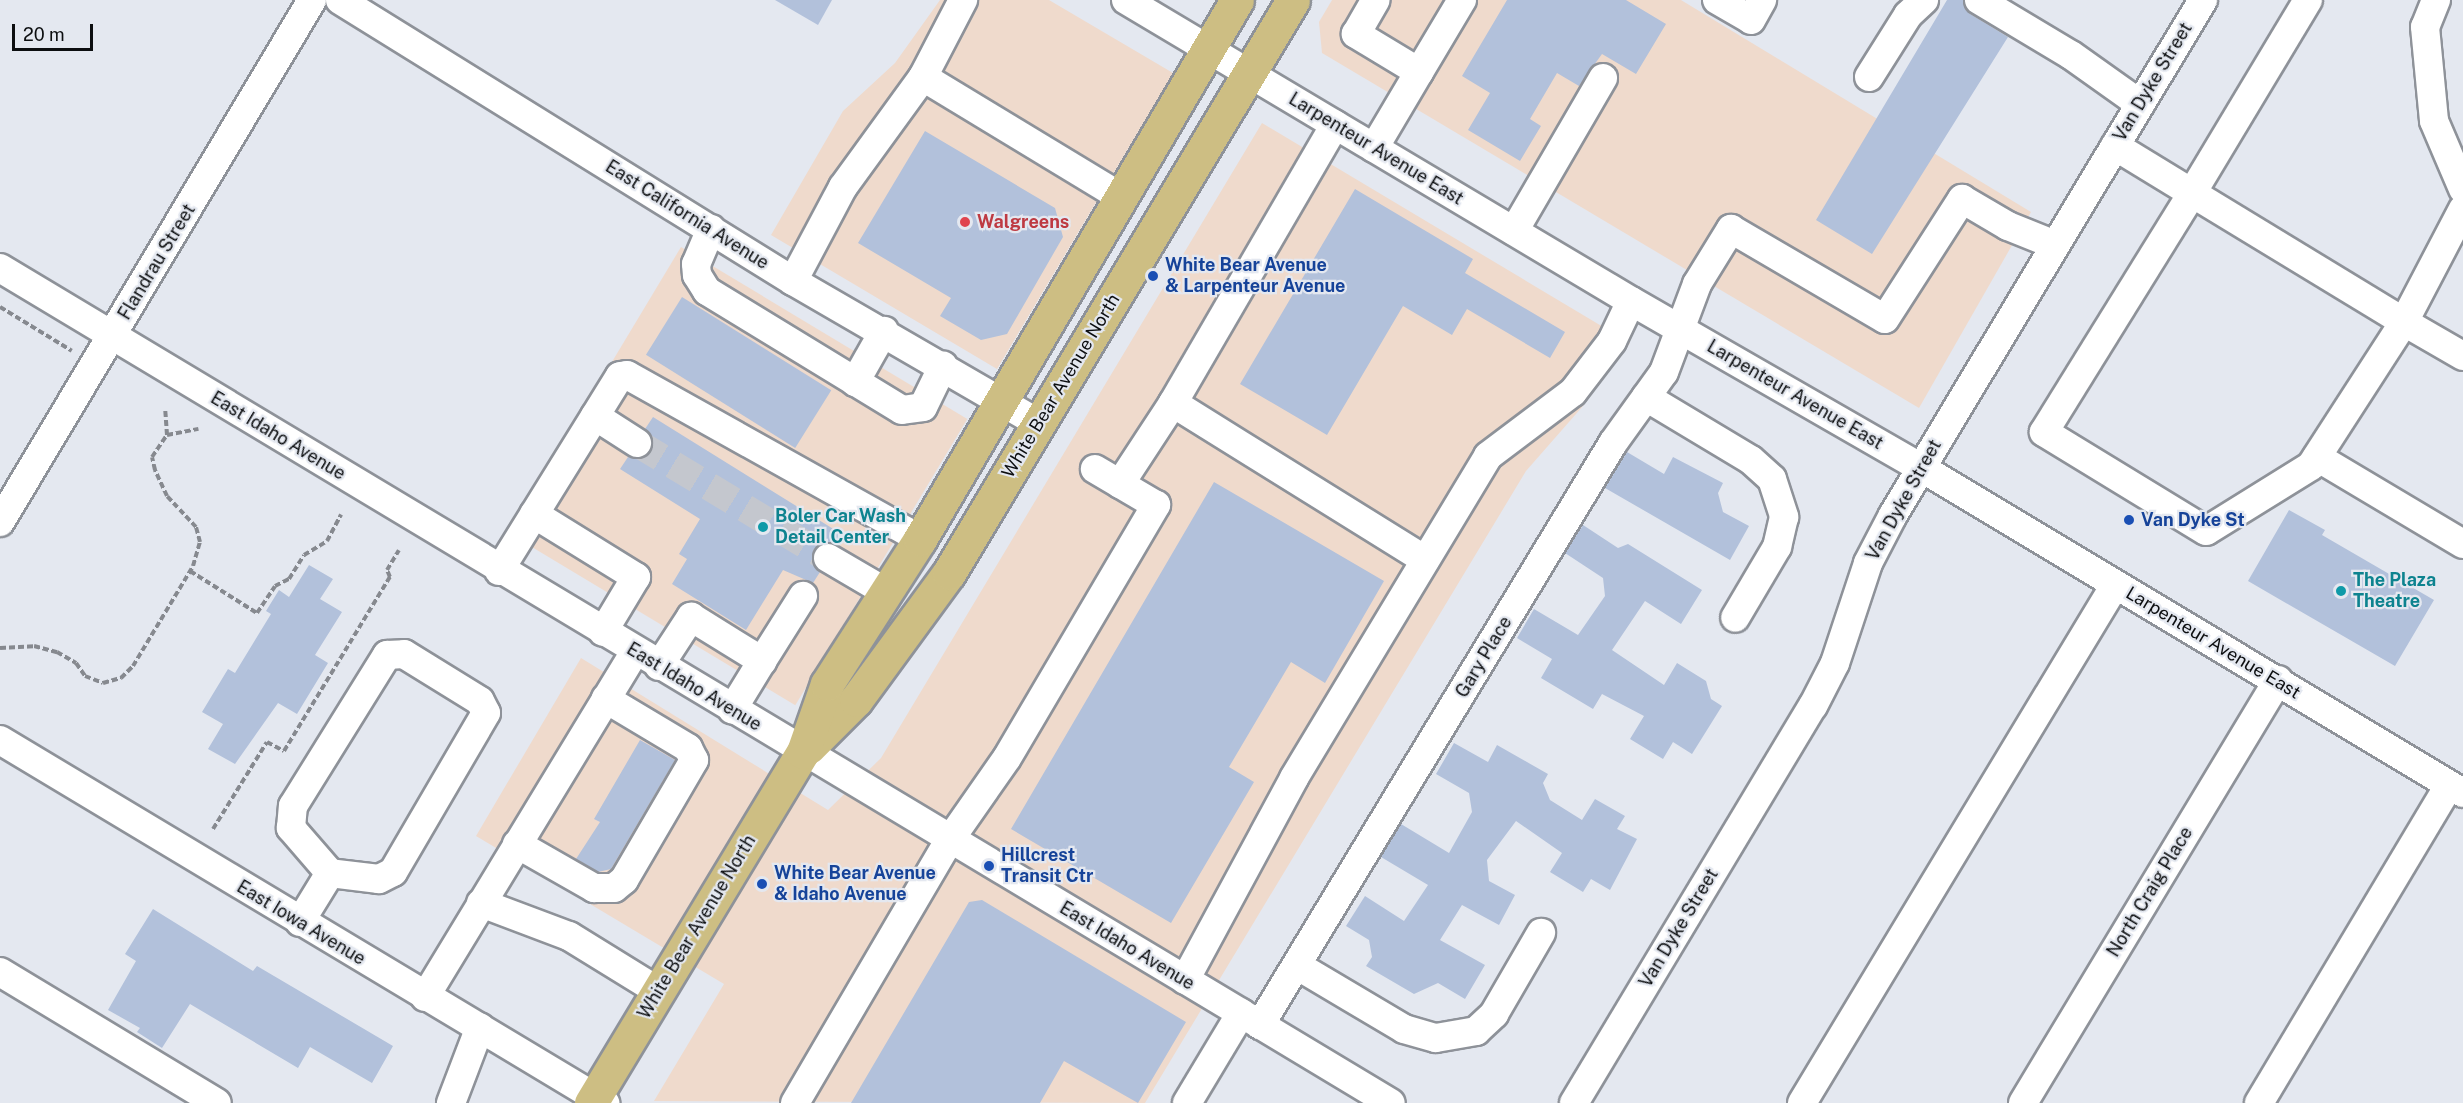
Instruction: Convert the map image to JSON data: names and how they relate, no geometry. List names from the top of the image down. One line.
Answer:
{"streets":{"main road":["White Bear Avenue North"],"street":["Van Dyke Street","Larpenteur Avenue East","East California Avenue","Flandrau Street","East Idaho Avenue","Gary Place","North Craig Place","East Iowa Avenue"]},"crossings":[["Van Dyke Street","Larpenteur Avenue East"],["Van Dyke Street","Gary Place"],["Larpenteur Avenue East","White Bear Avenue North"],["Larpenteur Avenue East","Gary Place"],["Larpenteur Avenue East","North Craig Place"],["East California Avenue","White Bear Avenue North"],["Flandrau Street","East Idaho Avenue"],["White Bear Avenue North","East Idaho Avenue"],["White Bear Avenue North","East Iowa Avenue"],["East Idaho Avenue","Gary Place"]],"places":["Walgreens","White Bear Avenue & Larpenteur Avenue","Van Dyke St","Boler Car Wash Detail Center","The Plaza Theatre","Hillcrest Transit Ctr","White Bear Avenue & Idaho Avenue"],"scale_bar":"20 m"}
